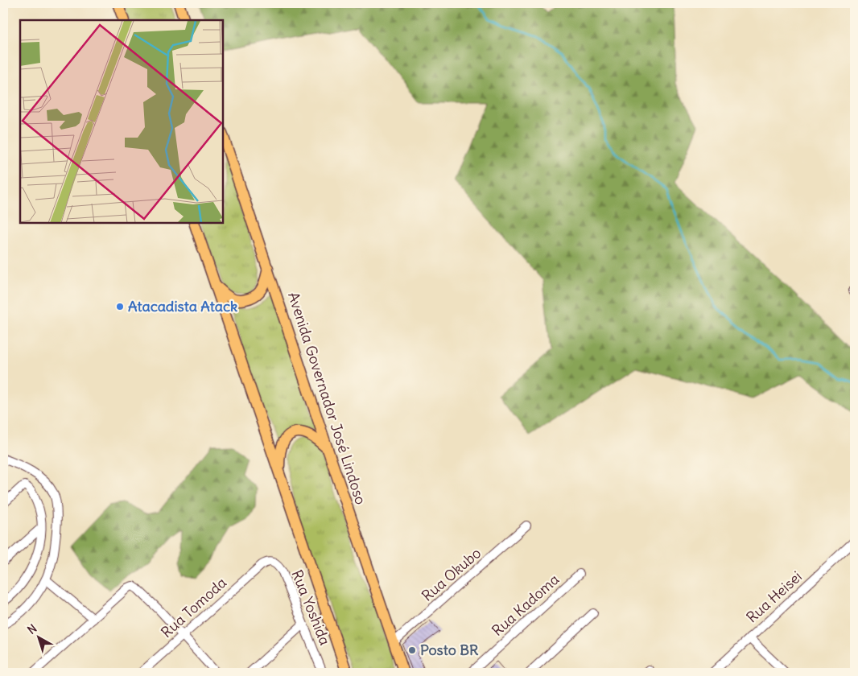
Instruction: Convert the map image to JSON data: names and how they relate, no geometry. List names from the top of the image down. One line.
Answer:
{"streets":{"main road":["Avenida Governador José Lindoso"],"street":["Rua Okubo","Rua Heisei","Rua Kadoma","Rua Tomoda","Rua Yoshida"]},"crossings":[["Avenida Governador José Lindoso","Rua Okubo"],["Rua Tomoda","Rua Yoshida"]],"places":["Atacadista Atack","Posto BR"],"north":"top left"}
